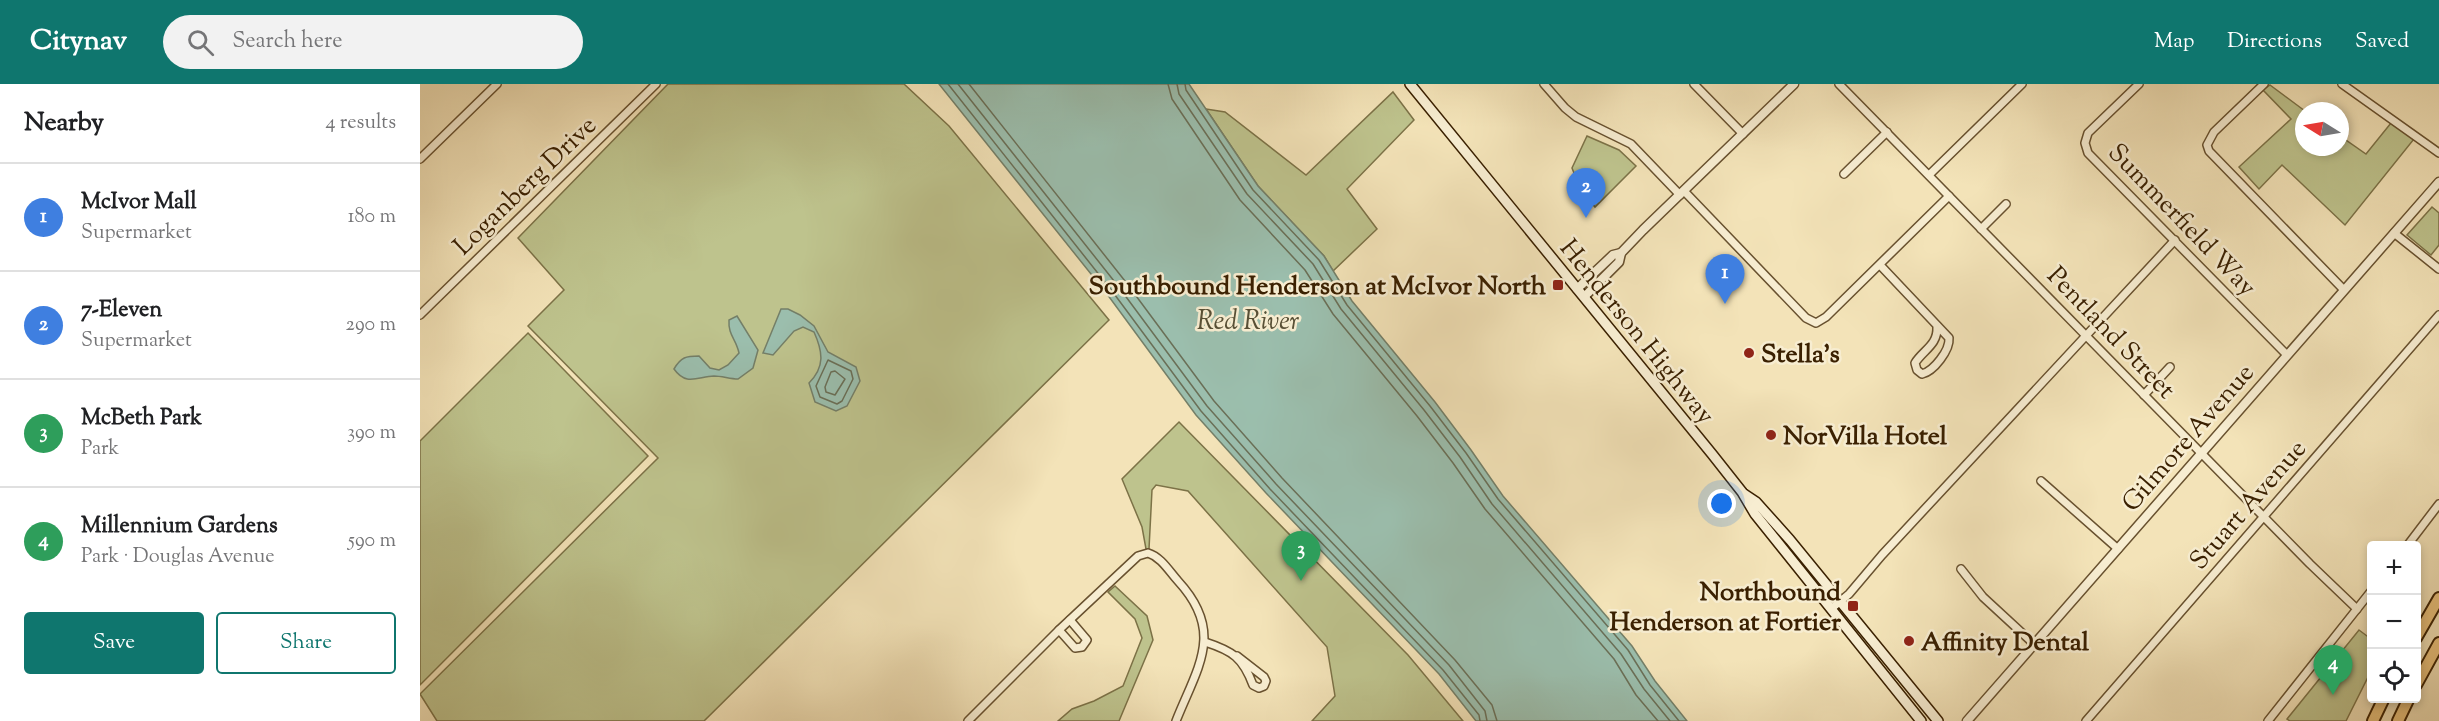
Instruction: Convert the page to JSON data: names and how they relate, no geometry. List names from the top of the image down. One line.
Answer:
{"streets":{"main road":["Henderson Highway"],"street":["Loganberg Drive","Summerfield Way","Pentland Street","Gilmore Avenue","Stuart Avenue"]},"crossings":[["Summerfield Way","Gilmore Avenue"],["Pentland Street","Gilmore Avenue"],["Pentland Street","Stuart Avenue"]],"water":["Red River"],"places":{"transit":["Southbound Henderson at McIvor North","Northbound Henderson at Fortier"],"other":["Stella's","NorVilla Hotel","Affinity Dental"]},"north":"left","page":{"header":"Citynav","search":"Search here","nav":["Map","Directions","Saved"],"heading":["Nearby","4 results"],"list":[{"mark":"1","name":"McIvor Mall","note":"Supermarket","value":"180 m"},{"mark":"2","name":"7-Eleven","note":"Supermarket","value":"290 m"},{"mark":"3","name":"McBeth Park","note":"Park","value":"390 m"},{"mark":"4","name":"Millennium Gardens","note":"Park · Douglas Avenue","value":"590 m"}],"pins":["2","1","3","4"],"map_buttons":["+","−"],"buttons":["Save","Share"]}}
